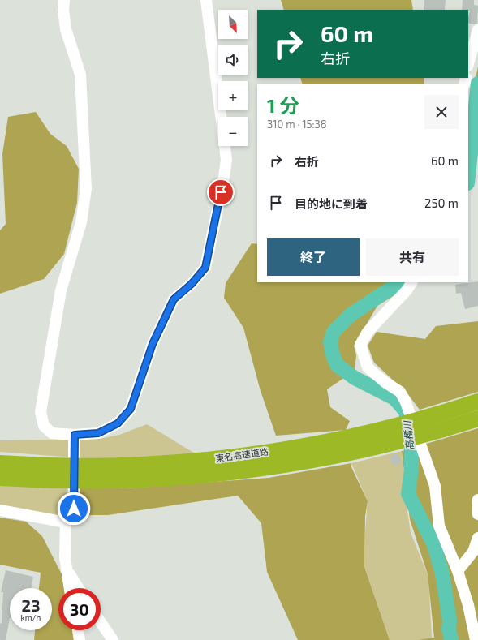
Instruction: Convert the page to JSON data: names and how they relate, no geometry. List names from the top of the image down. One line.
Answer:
{"streets":{"highway":["東名高速道路"]},"water":["高橋川"],"north":"bottom right","page":{"map_buttons":["+","−"],"turn":["60 m","右折"],"heading":["1 分","310 m · 15:38"],"list":[{"name":"右折","value":"60 m"},{"name":"目的地に到着","value":"250 m"}],"buttons":["終了","共有"],"speed":"23 km/h","limit":"30"}}
